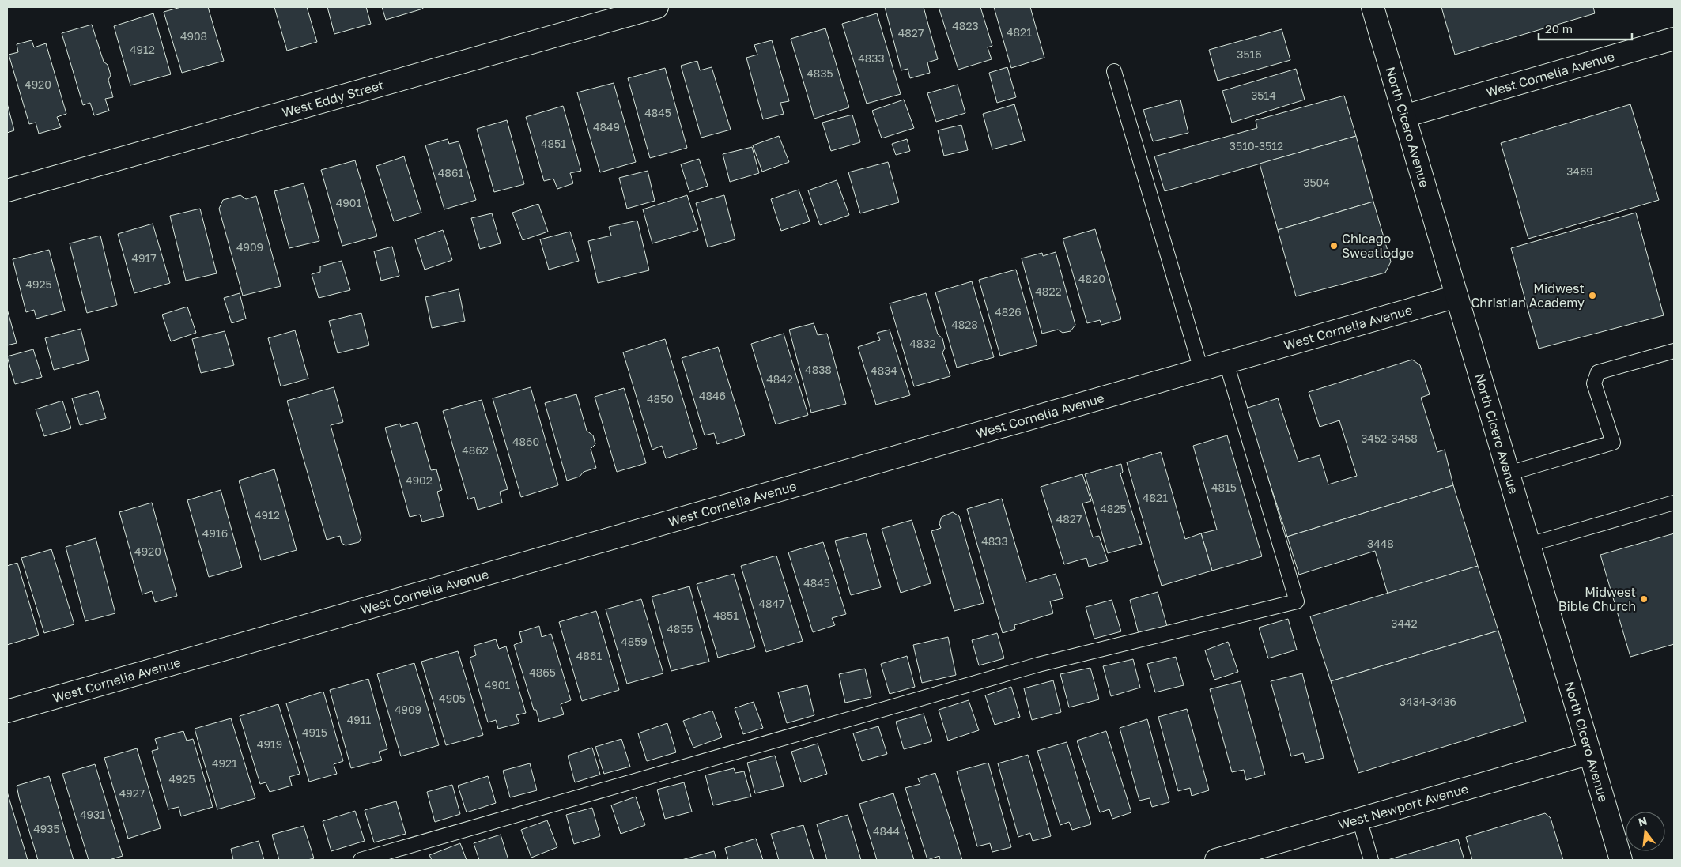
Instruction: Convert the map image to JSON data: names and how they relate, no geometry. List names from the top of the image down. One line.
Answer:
{"streets":{"street":["West Cornelia Avenue","West Eddy Street","North Cicero Avenue","West Newport Avenue"]},"crossings":[["West Cornelia Avenue","North Cicero Avenue"],["North Cicero Avenue","West Newport Avenue"]],"places":["Chicago Sweatlodge","Midwest Christian Academy","Midwest Bible Church"],"house_numbers":["4823","4821","4827","4908","4912","3516","4833","4835","4920","3514","4845","4849","4851","3510-3512","3469","4861","3504","4901","4909","4917","4820","4925","4822","4826","4828","4832","4838","4834","4842","4846","4850","3452-3458","4860","4862","4902","4815","4821","4825","4912","4827","4916","4833","3448","4920","4845","4847","4851","3442","4855","4859","4861","4865","4901","4905","3434-3436","4909","4911","4915","4919","4921","4925","4927","4931","4935","4844"],"scale_bar":"20 m","north":"top"}
